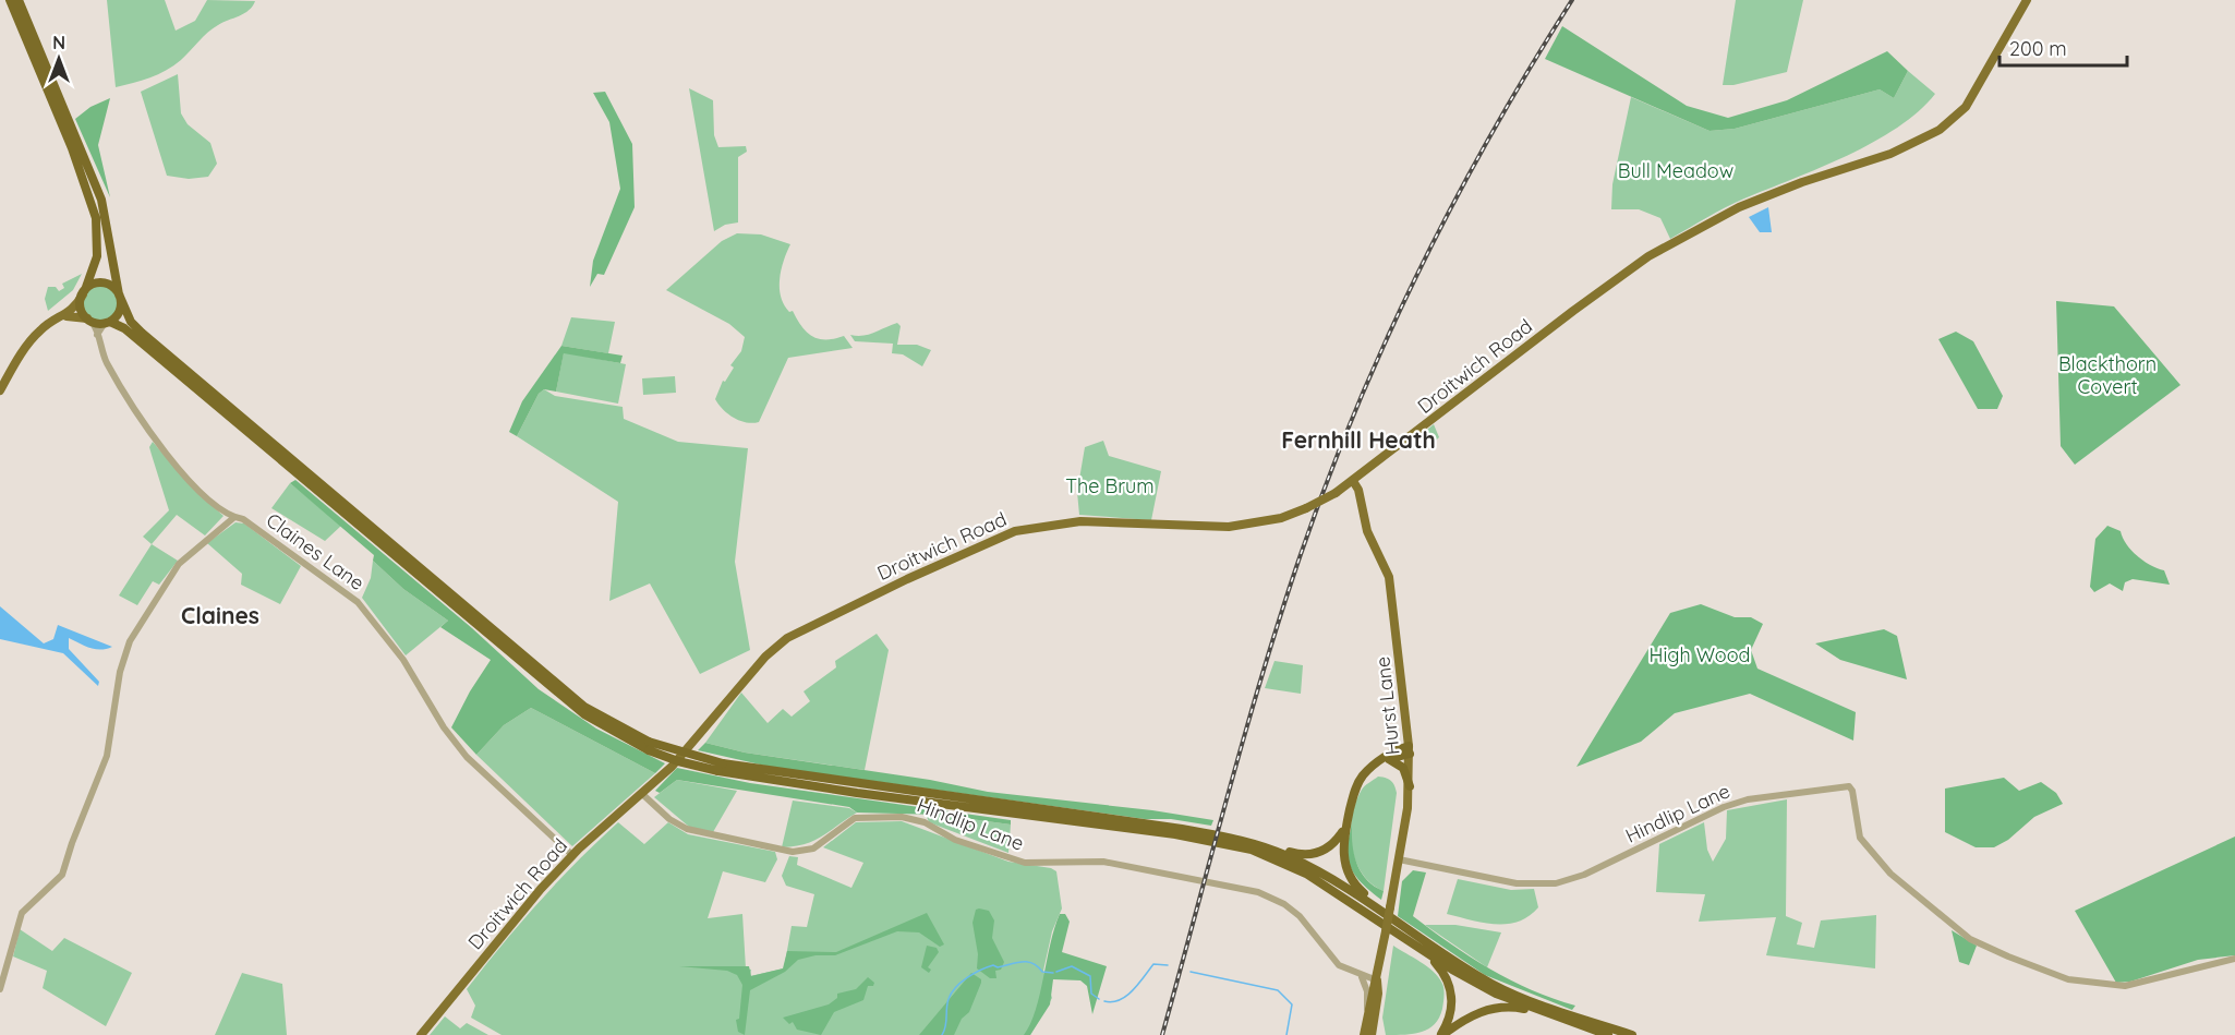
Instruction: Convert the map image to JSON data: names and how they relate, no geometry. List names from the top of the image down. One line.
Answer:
{"streets":{"main road":["Droitwich Road","Hurst Lane"],"street":["Claines Lane","Hindlip Lane"]},"crossings":[["Droitwich Road","Claines Lane"],["Droitwich Road","Hurst Lane"],["Droitwich Road","Hindlip Lane"],["Hurst Lane","Hindlip Lane"]],"districts":["Fernhill Heath","Claines"],"parks":["Bull Meadow","Blackthorn Covert","The Brum","High Wood"],"scale_bar":"200 m","north":"top"}
